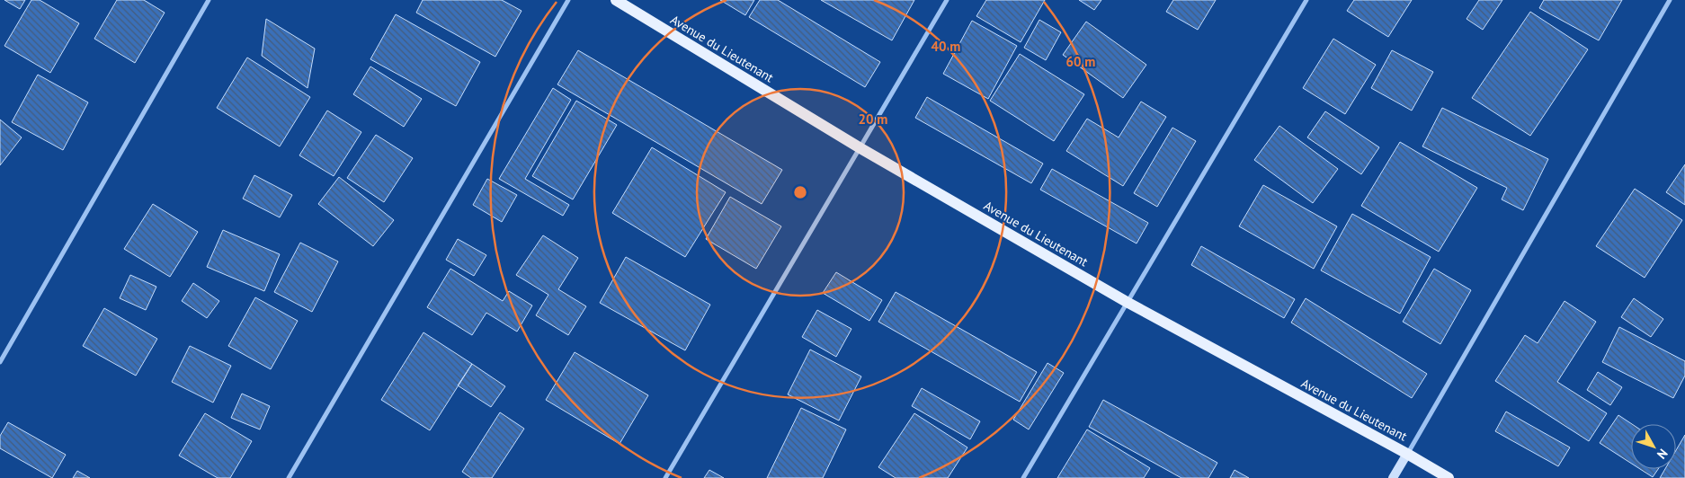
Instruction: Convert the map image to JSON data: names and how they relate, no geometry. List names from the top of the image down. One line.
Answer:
{"streets":{"main road":["Avenue du Lieutenant"]},"north":"bottom right","rings":["40 m","60 m","20 m"]}
